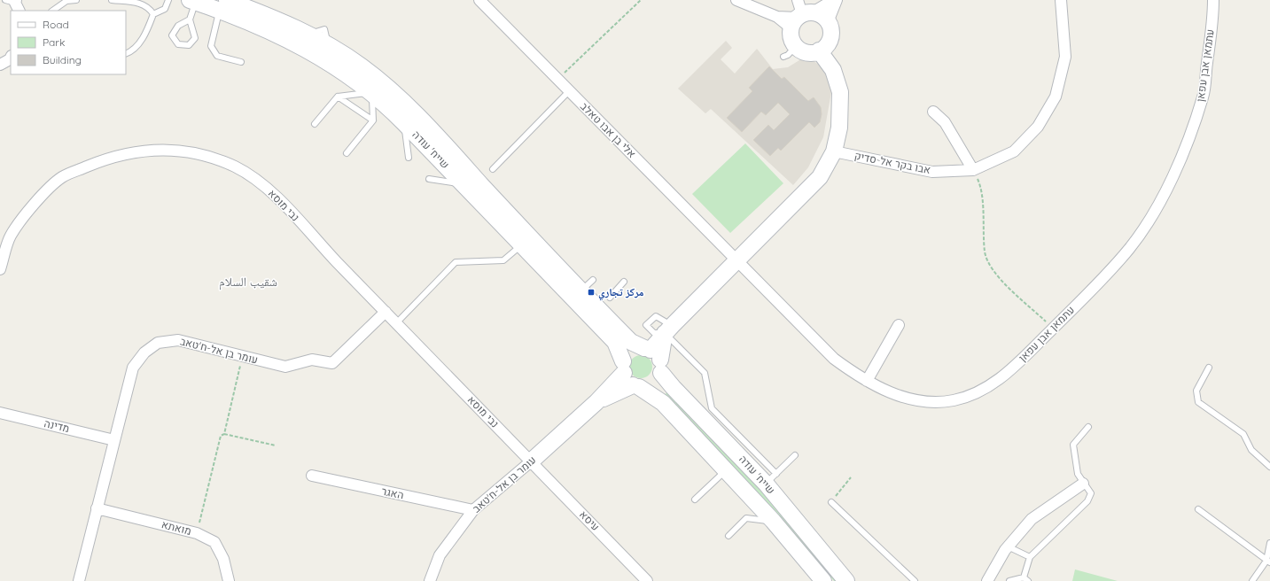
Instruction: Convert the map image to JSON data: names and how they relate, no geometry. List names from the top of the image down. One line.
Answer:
{"streets":{"main road":["שייח' עודה","עומר בן אל-ח'טאב"],"street":["עתמאן אבן עפאן","אלי בן אבו טאלב","אבו בקר אל-סדיק","נבי מוסא","מדינה","האגר","עיסא","מואתא"]},"crossings":[["עתמאן אבן עפאן","אלי בן אבו טאלב"],["שייח' עודה","עומר בן אל-ח'טאב"],["נבי מוסא","עומר בן אל-ח'טאב"],["נבי מוסא","עיסא"],["עומר בן אל-ח'טאב","מדינה"],["עומר בן אל-ח'טאב","האגר"],["עומר בן אל-ח'טאב","עיסא"],["עומר בן אל-ח'טאב","מואתא"]],"districts":["شقيب السلام"],"places":{"transit":["مركز تجاري"]},"legend":["Road","Park","Building"]}
